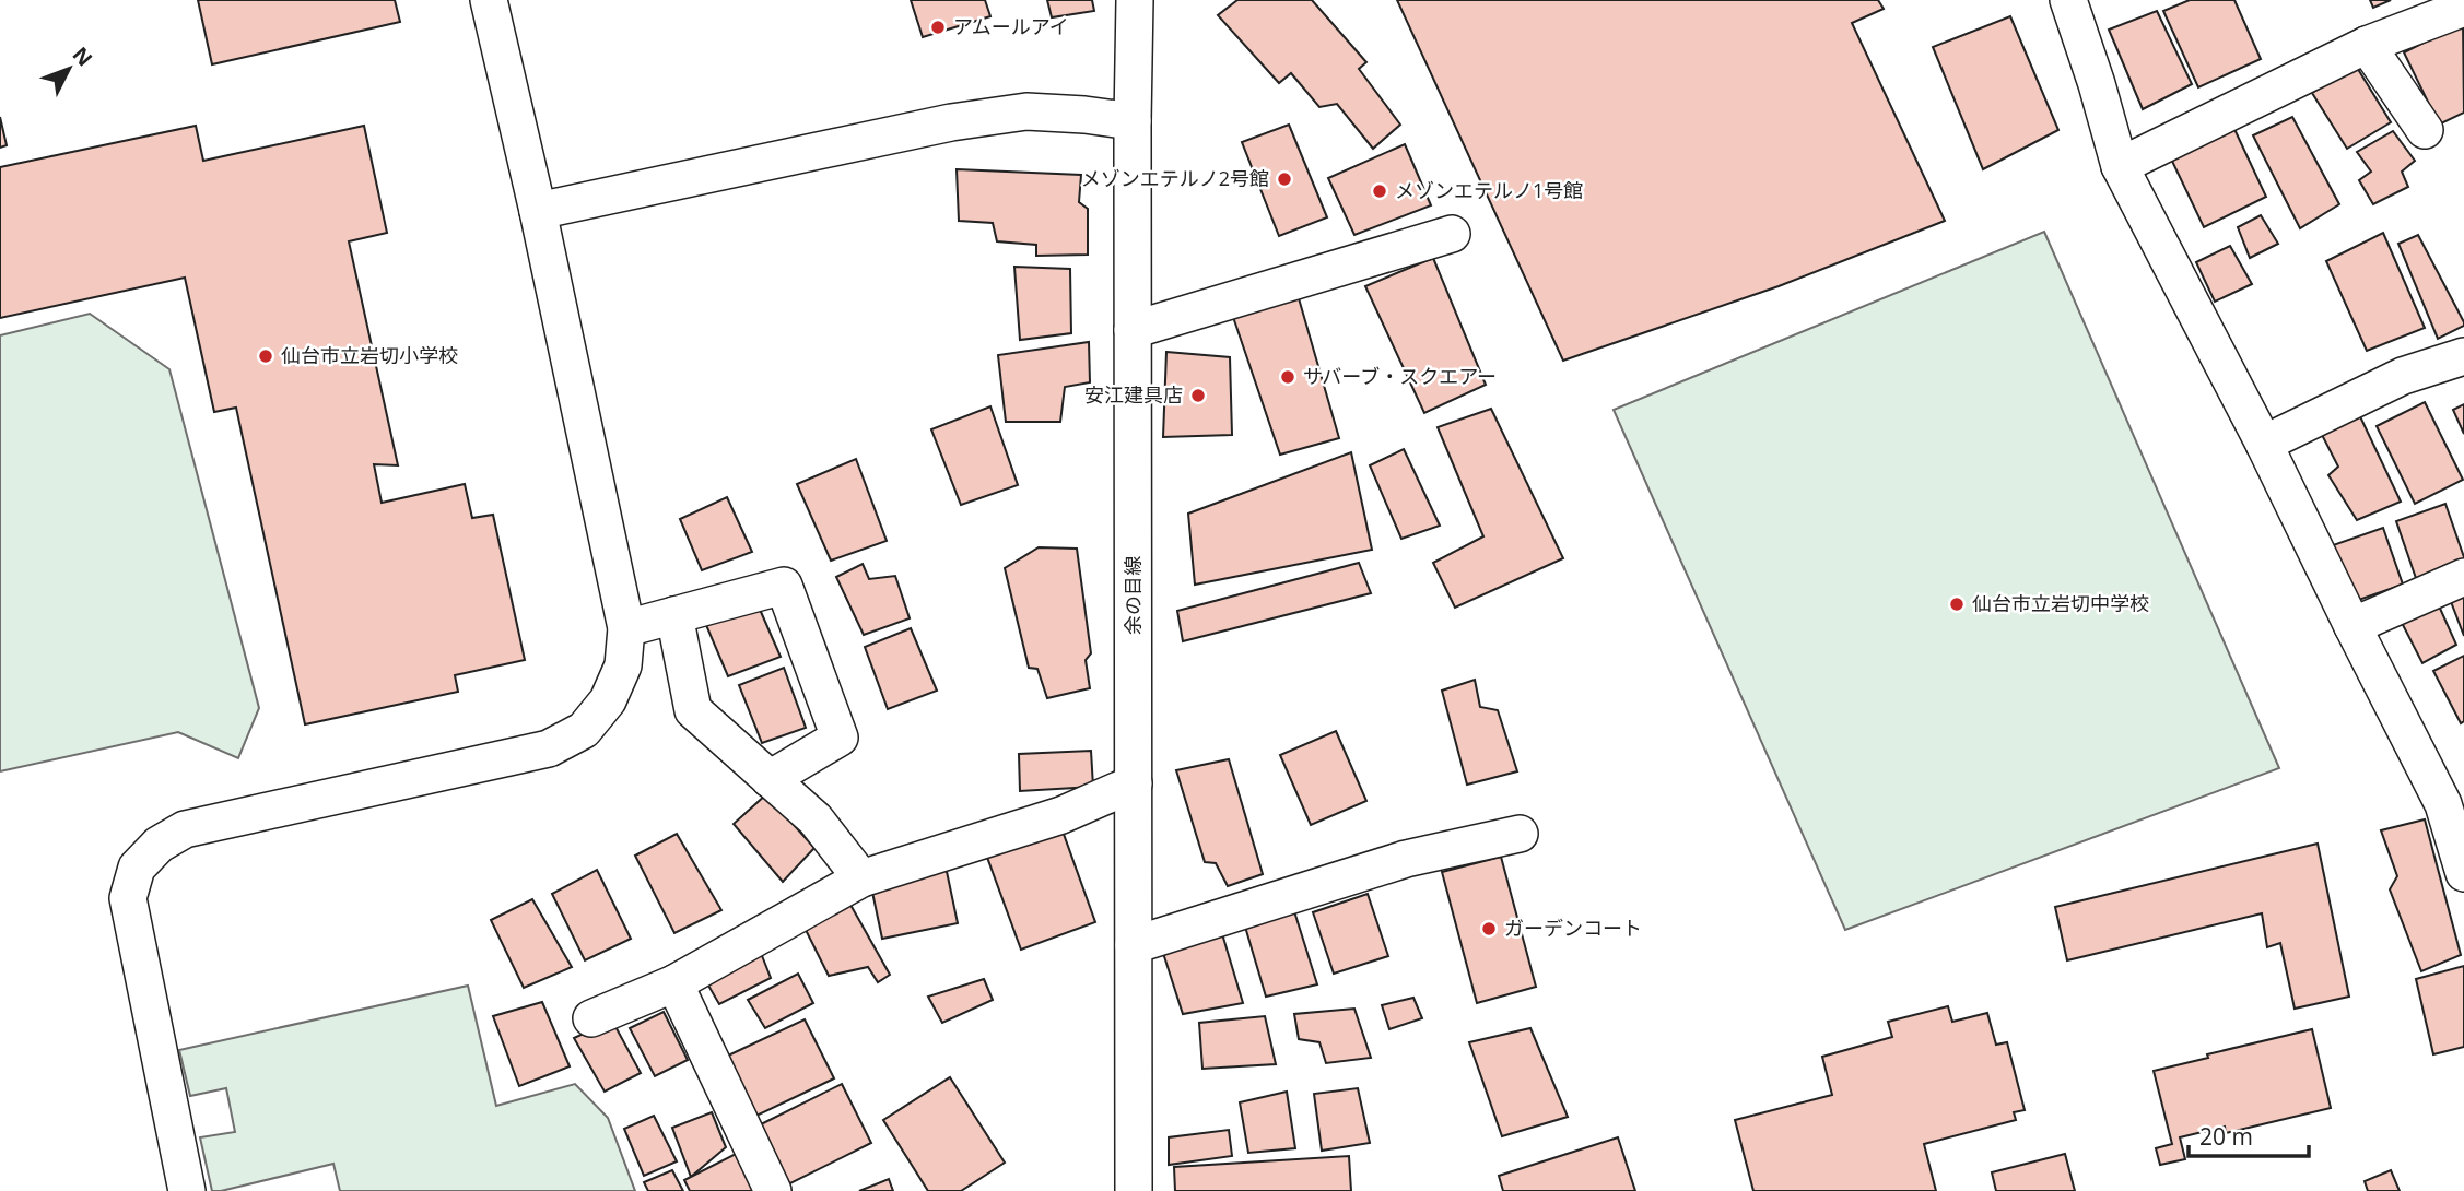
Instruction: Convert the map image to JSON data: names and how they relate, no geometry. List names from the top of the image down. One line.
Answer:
{"streets":{"street":["余の目線"]},"places":["アムールアイ","メゾンエテルノ2号館","メゾンエテルノ1号館","仙台市立岩切小学校","サバーブ・スクエアー","安江建具店","仙台市立岩切中学校","ガーデンコート"],"scale_bar":"20 m","north":"top right"}
